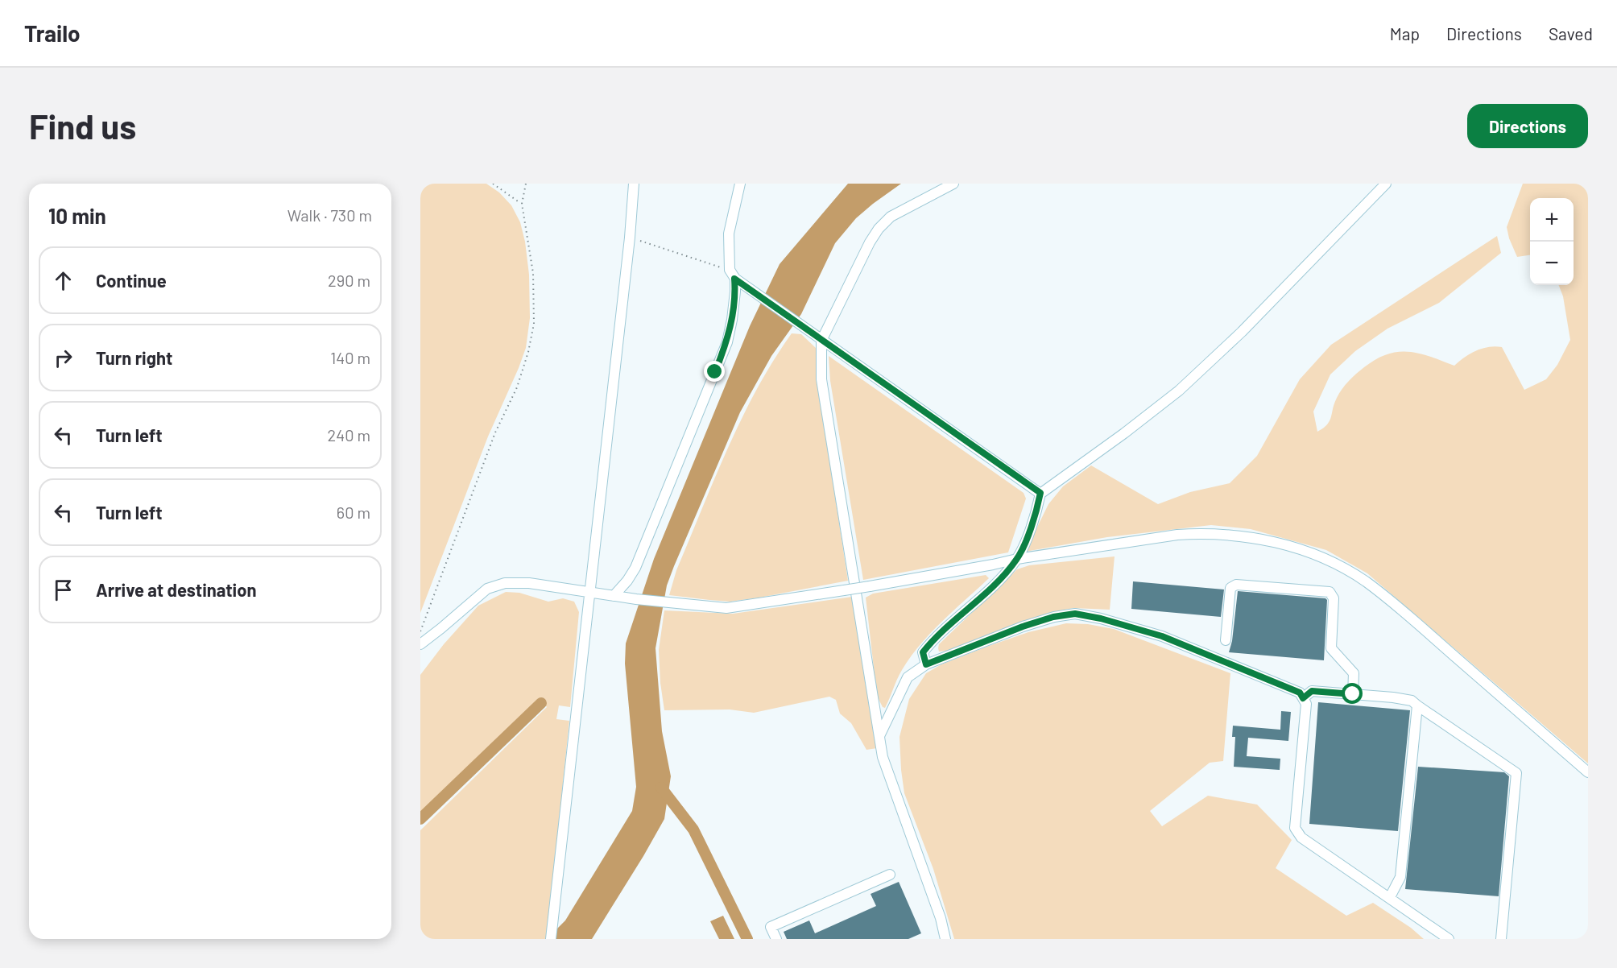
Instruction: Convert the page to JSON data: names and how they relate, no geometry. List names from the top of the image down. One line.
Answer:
{"page":{"header":"Trailo","nav":["Map","Directions","Saved"],"buttons":"Directions","title":"Find us","heading":["10 min","Walk · 730 m"],"map_buttons":["+","−"],"list":[["Continue","290 m"],["Turn right","140 m"],["Turn left","240 m"],["Turn left","60 m"],"Arrive at destination"]}}
